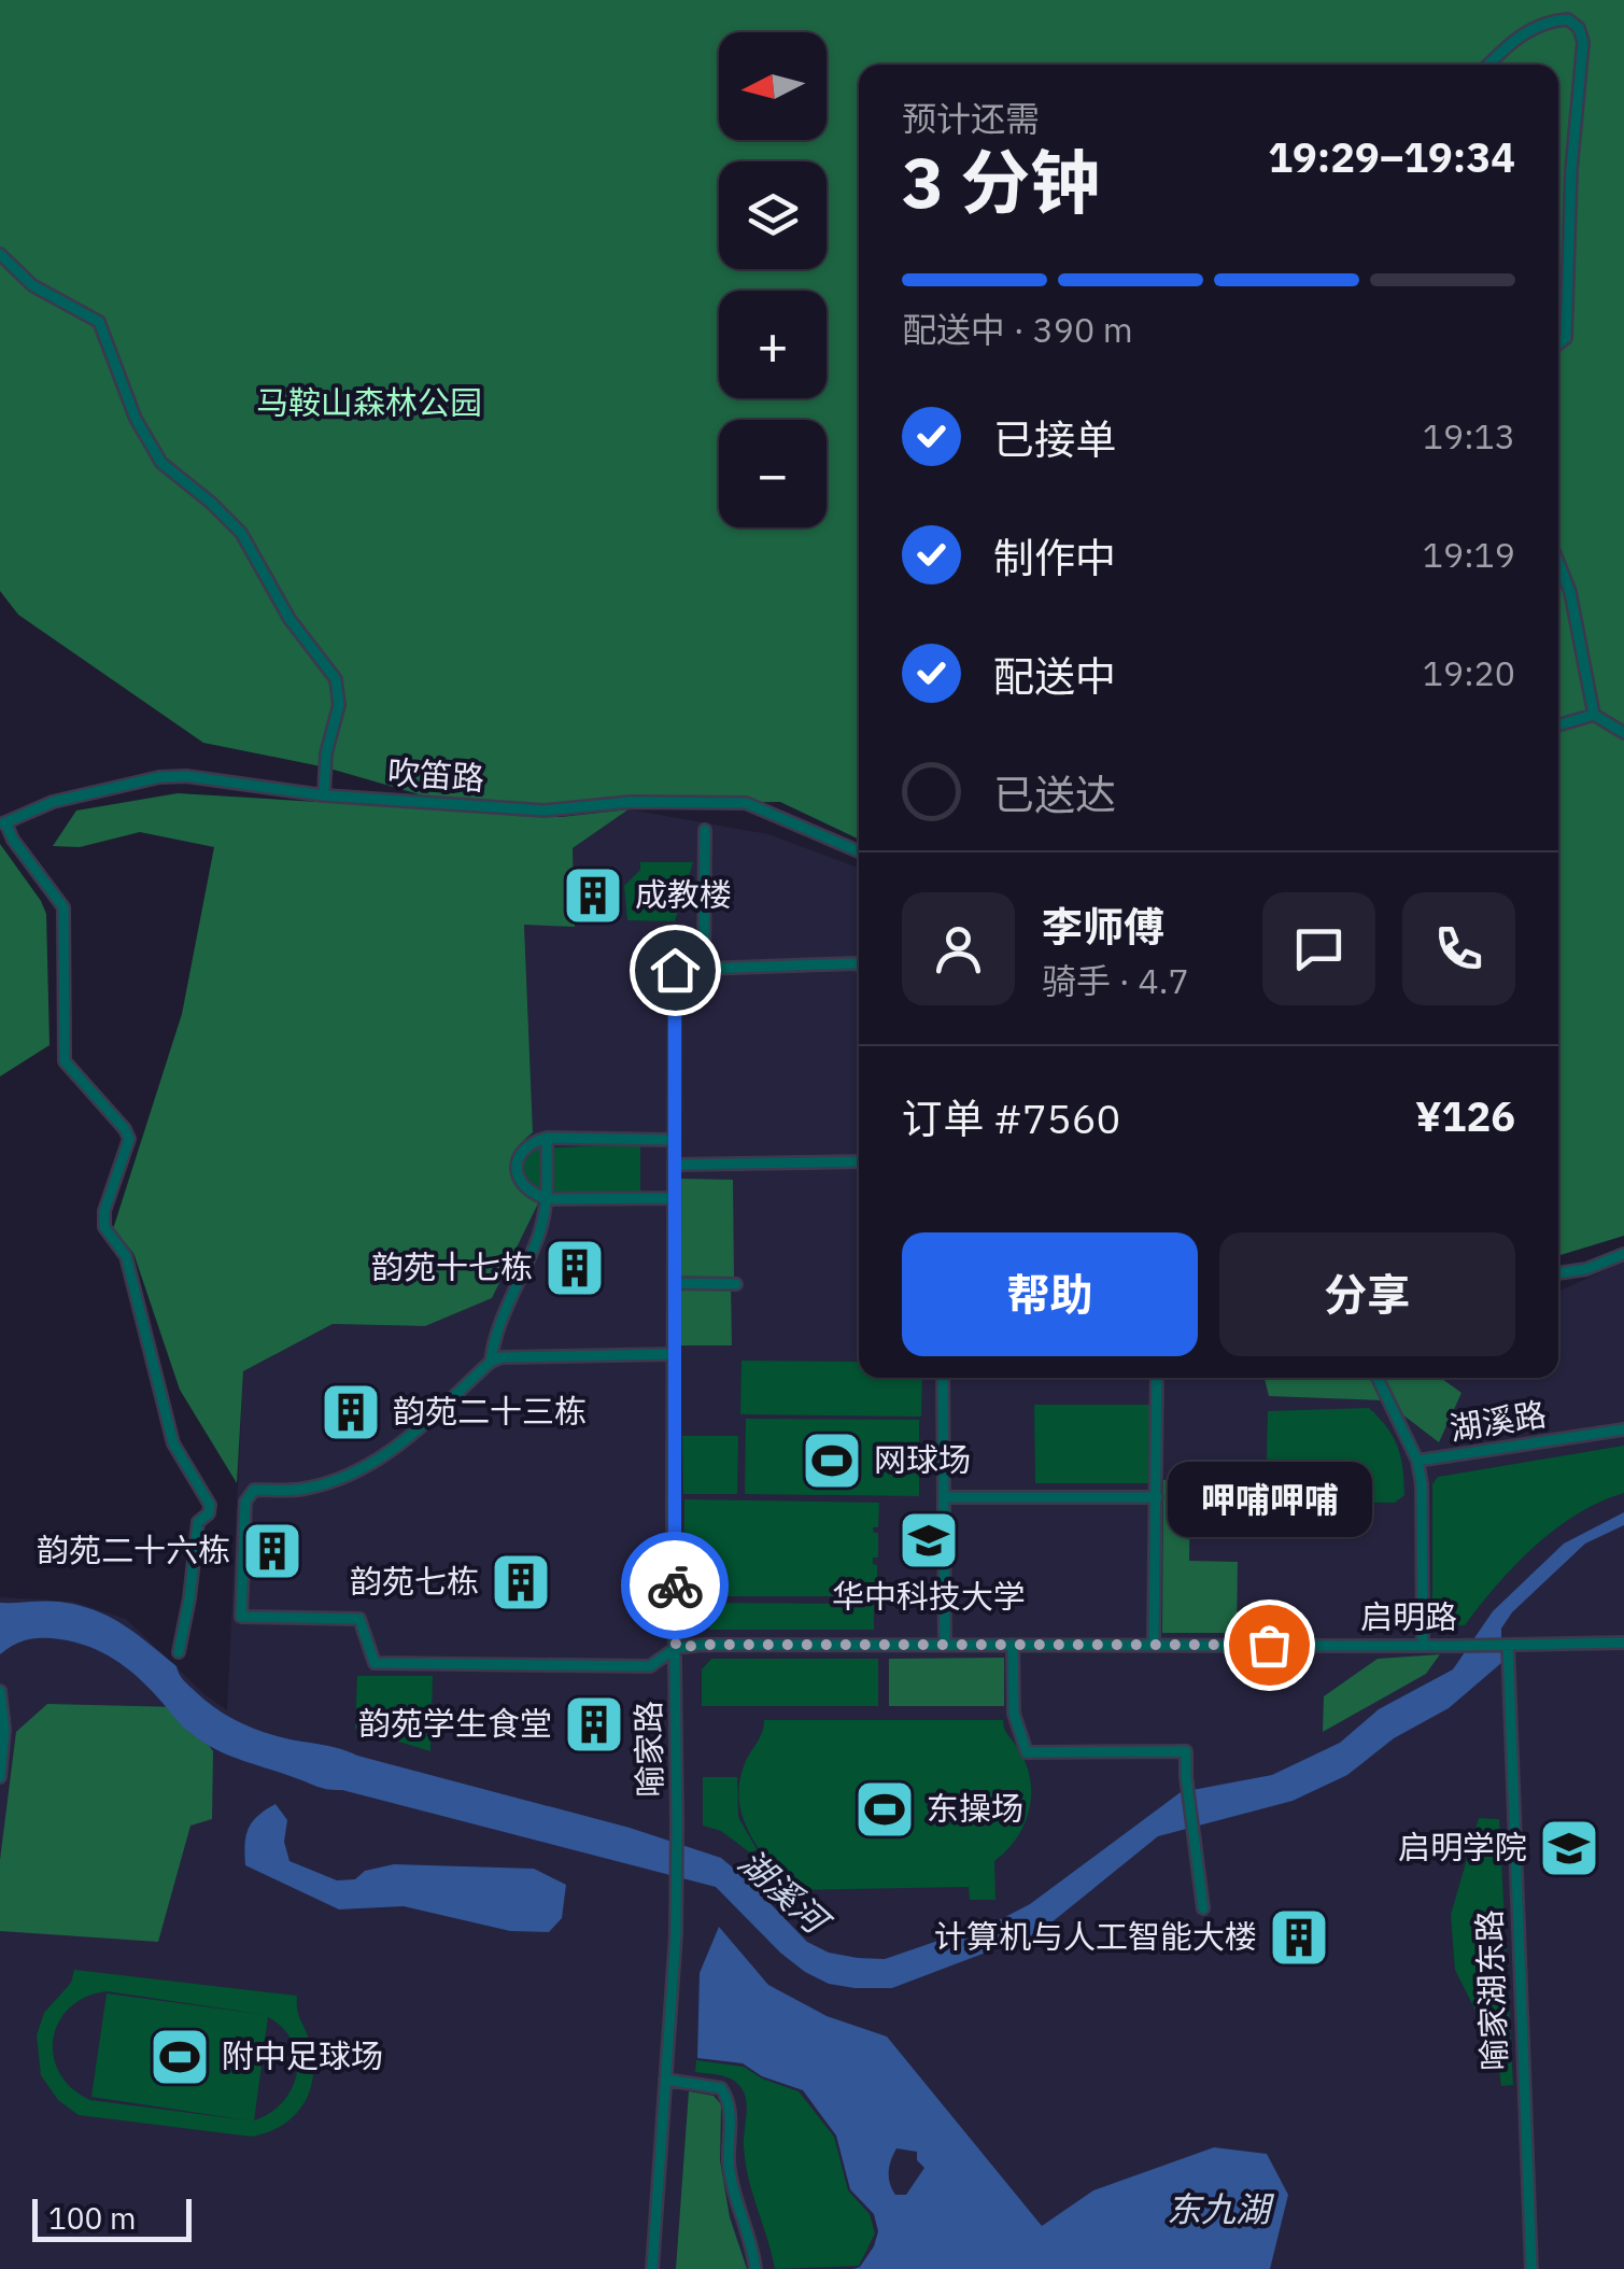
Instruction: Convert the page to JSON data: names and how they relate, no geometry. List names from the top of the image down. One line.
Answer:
{"streets":{"street":["吹笛路","湖溪路","启明路","喻家路","喻家湖东路"]},"crossings":[["启明路","喻家路"],["启明路","喻家湖东路"]],"water":["湖溪河","东九湖"],"parks":["马鞍山森林公园"],"places":{"building":["成教楼","韵苑十七栋","韵苑二十三栋","韵苑二十六栋","韵苑七栋","韵苑学生食堂","计算机与人工智能大楼"],"sports":["网球场","东操场","附中足球场"],"school or university":["华中科技大学","启明学院"],"other":["呷哺呷哺"]},"scale_bar":"100 m","north":"left","page":{"map_buttons":["+","−"],"heading":["3 分钟","预计还需","19:29–19:34"],"panel":["李师傅","骑手 · 4.7","订单 #7560","¥126"],"bar":"配送中 · 390 m","list":[["已接单","19:13"],["制作中","19:19"],["配送中","19:20"],"已送达"],"buttons":["帮助","分享"],"bubble":"呷哺呷哺","scale":"100 m"}}
